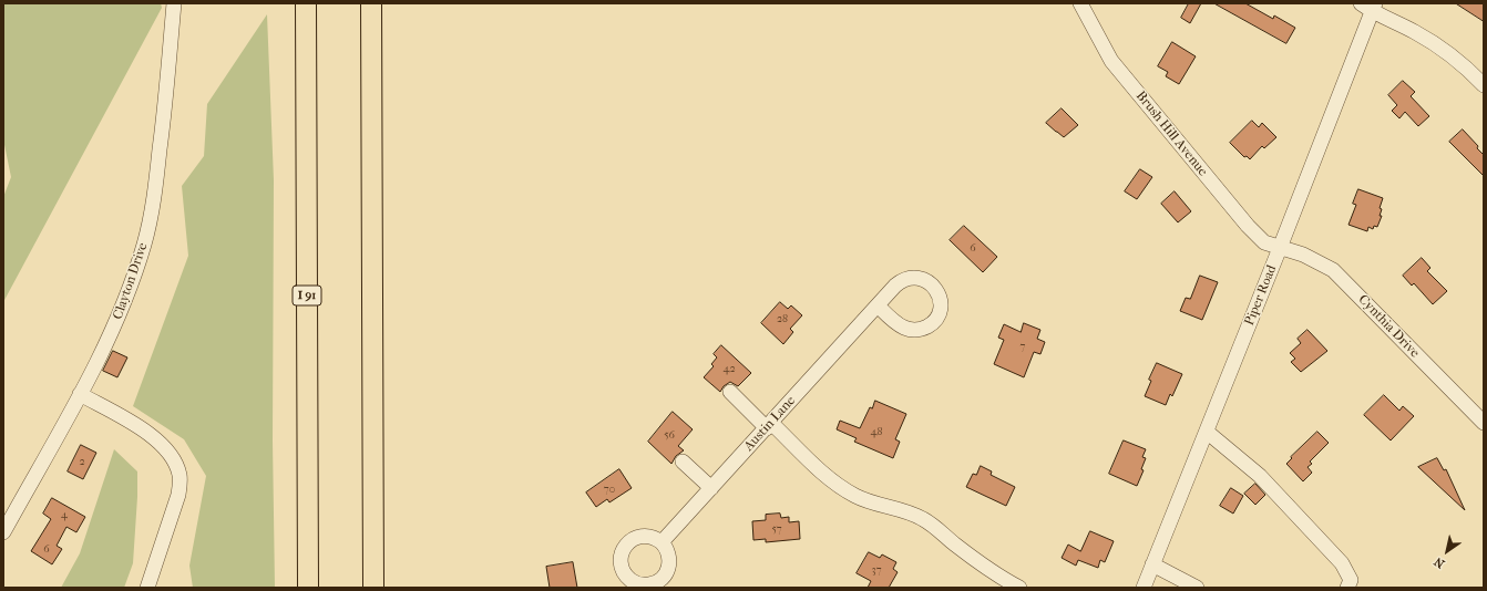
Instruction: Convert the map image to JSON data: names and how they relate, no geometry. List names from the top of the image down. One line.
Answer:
{"streets":{"highway":["I 91"],"street":["Brush Hill Avenue","Clayton Drive","Piper Road","Cynthia Drive","Austin Lane"]},"crossings":[["Brush Hill Avenue","Piper Road"],["Brush Hill Avenue","Cynthia Drive"],["Piper Road","Cynthia Drive"]],"house_numbers":["6","28","7","42","48","56","2","70","4","57","6","37"],"north":"bottom left"}
